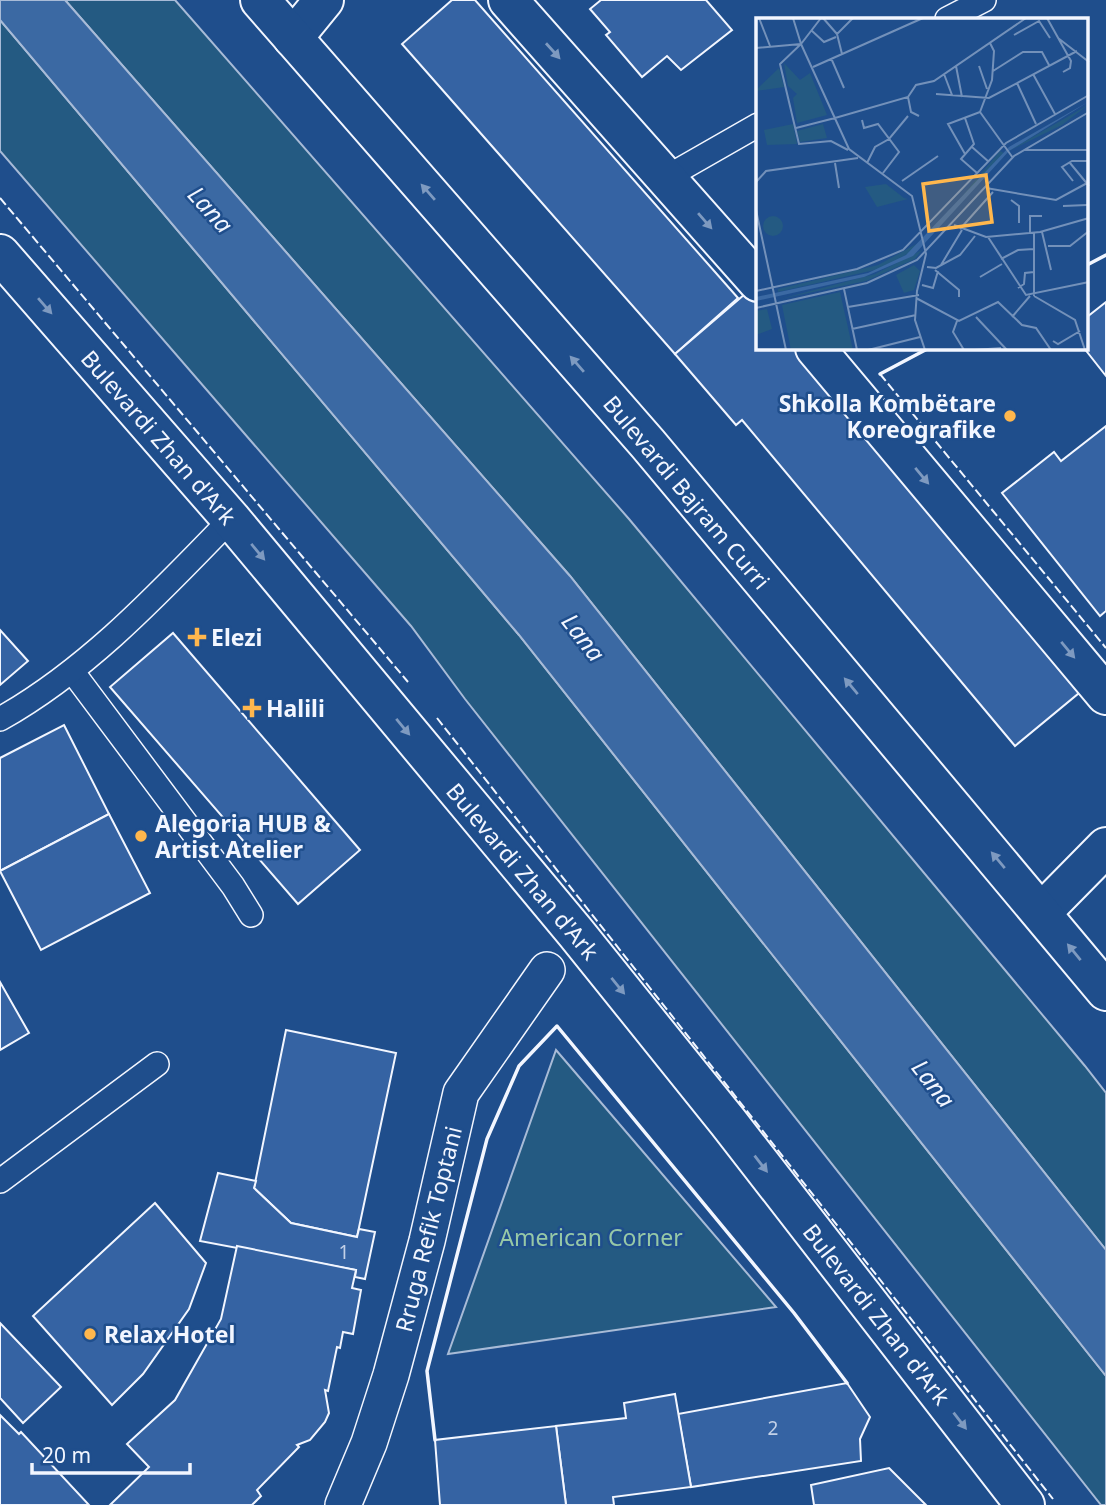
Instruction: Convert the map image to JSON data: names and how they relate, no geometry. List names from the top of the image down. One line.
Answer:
{"streets":{"main road":["Bulevardi Zhan d'Ark","Bulevardi Bajram Curri"],"street":["Rruga Refik Toptani"]},"one_way":["Bulevardi Zhan d'Ark"],"water":["Lana"],"parks":["American Corner"],"places":{"other":["Shkolla Kombëtare Koreografike","Alegoria HUB & Artist Atelier","Relax Hotel"],"health":["Elezi","Halili"]},"house_numbers":["1","2"],"scale_bar":"20 m"}
